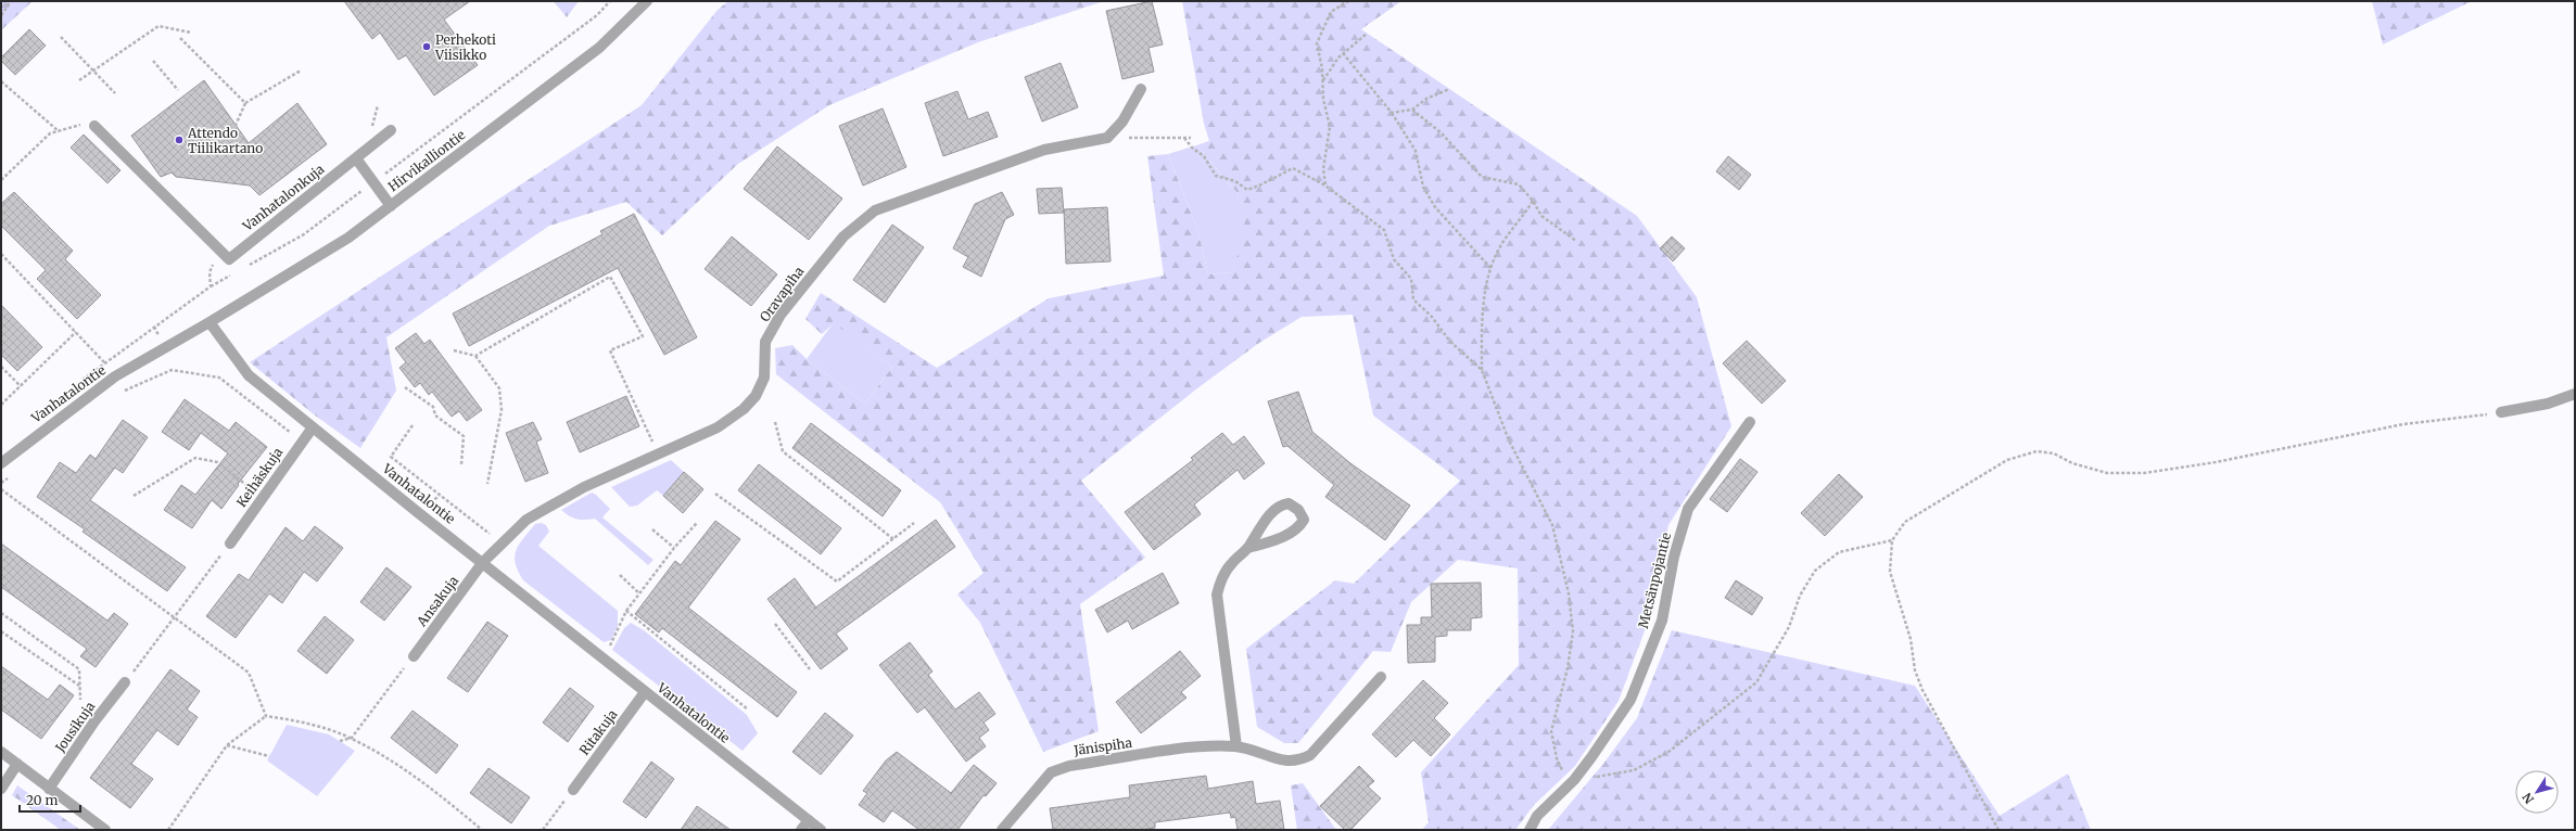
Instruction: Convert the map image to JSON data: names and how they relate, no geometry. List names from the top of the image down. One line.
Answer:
{"streets":{"street":["Hirvikalliontie","Vanhatalonkuja","Oravapiha","Vanhatalontie","Keihäskuja","Metsänpojantie","Ansakuja","Jousikuja","Ritakuja","Jänispiha"]},"crossings":[["Hirvikalliontie","Vanhatalontie"],["Oravapiha","Vanhatalontie"],["Oravapiha","Ansakuja"],["Vanhatalontie","Keihäskuja"],["Vanhatalontie","Ansakuja"],["Vanhatalontie","Ritakuja"]],"places":["Perhekoti Viisikko","Attendo Tiilikartano"],"scale_bar":"20 m","north":"bottom left"}
